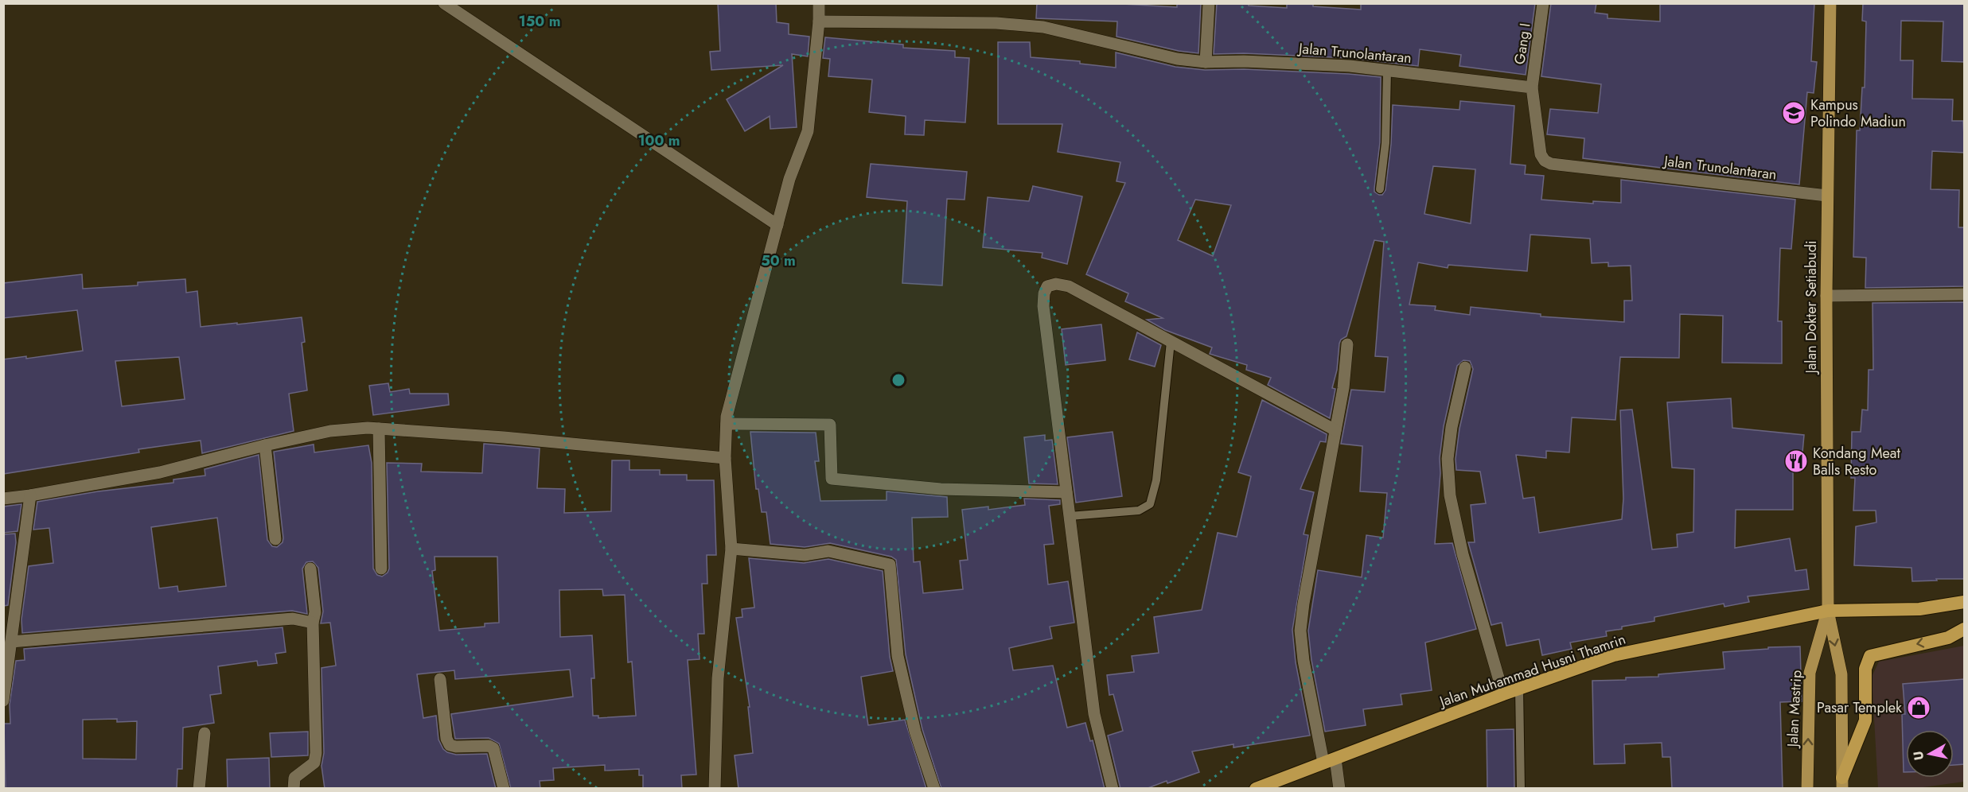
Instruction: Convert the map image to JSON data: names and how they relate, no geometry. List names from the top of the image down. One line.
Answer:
{"streets":{"highway":["Jalan Muhammad Husni Thamrin"],"main road":["Jalan Dokter Setiabudi","Jalan Mastrip"],"street":["Gang I","Jalan Trunolantaran"]},"crossings":[["Gang I","Jalan Trunolantaran"],["Jalan Trunolantaran","Jalan Dokter Setiabudi"],["Jalan Dokter Setiabudi","Jalan Muhammad Husni Thamrin"],["Jalan Dokter Setiabudi","Jalan Mastrip"],["Jalan Muhammad Husni Thamrin","Jalan Mastrip"]],"places":{"school or university":["Kampus Polindo Madiun"],"restaurant":["Kondang Meat Balls Resto"],"shop":["Pasar Templek"]},"north":"left","rings":["150 m","100 m","50 m"]}
